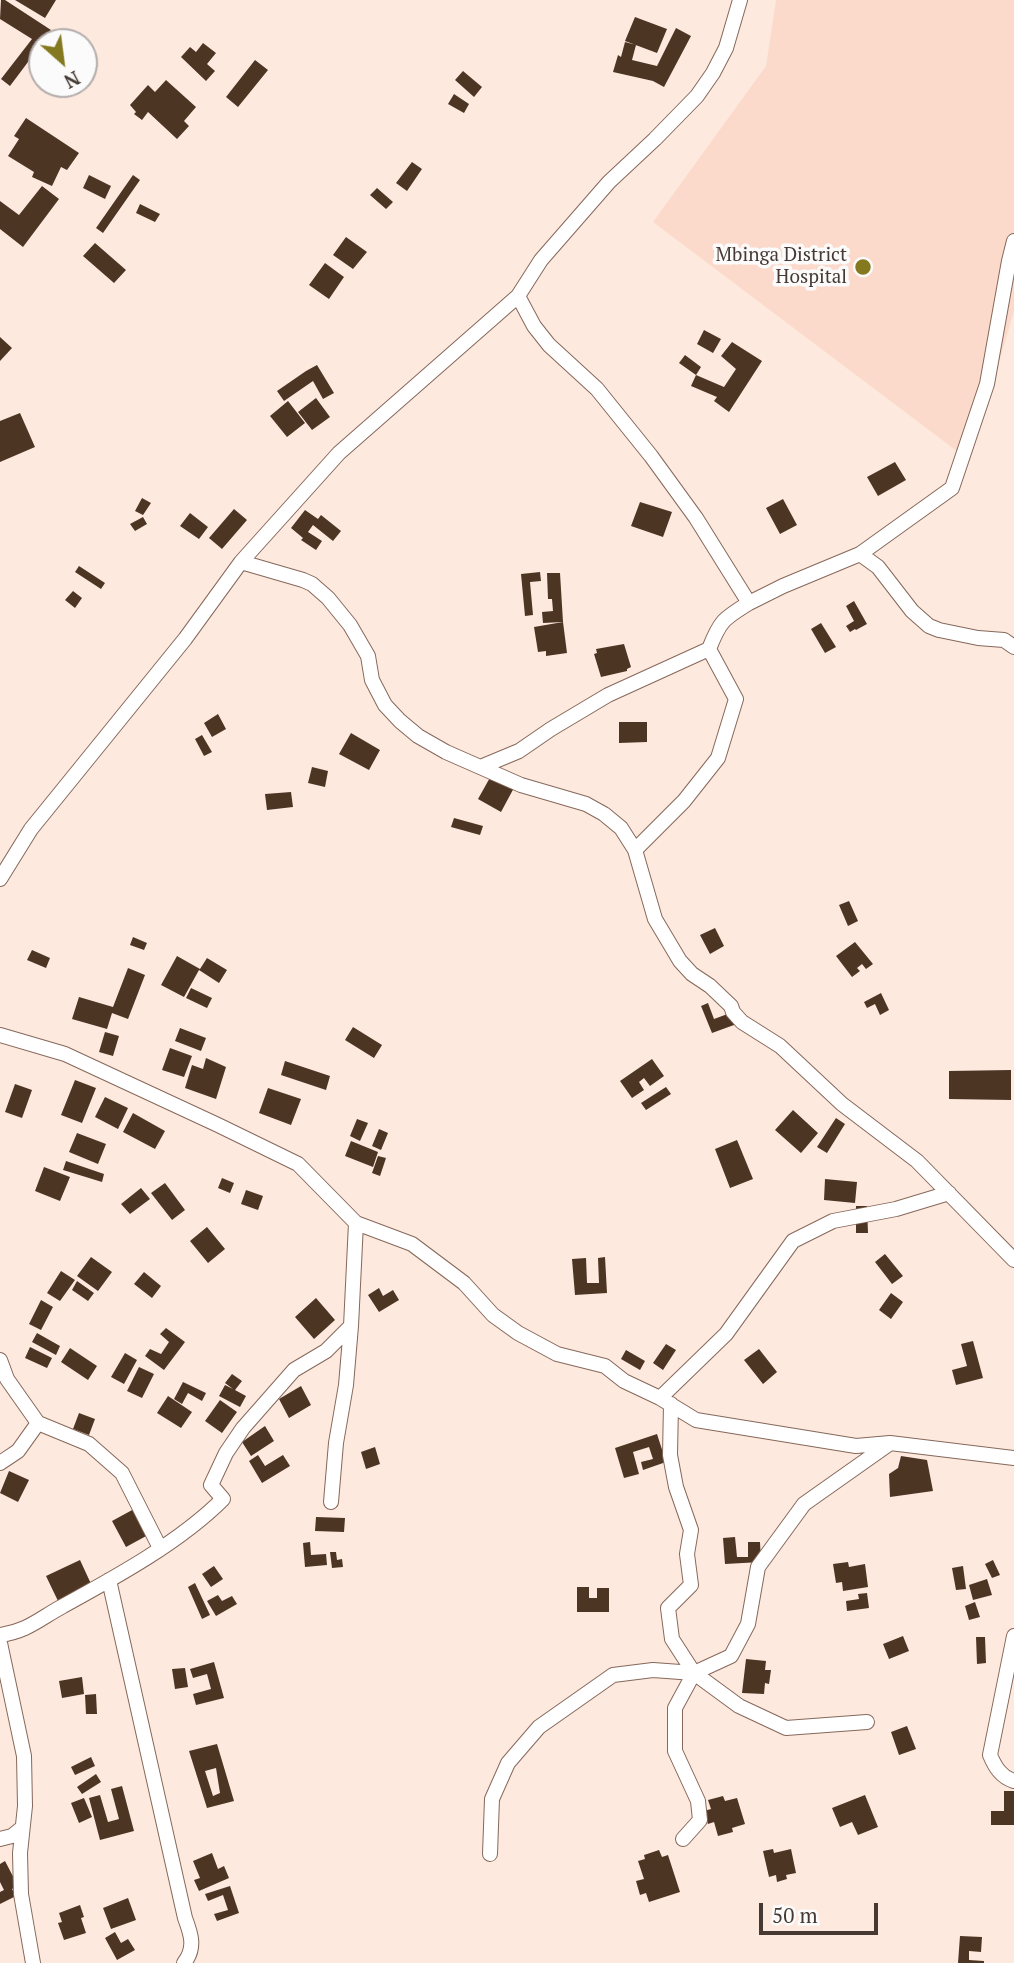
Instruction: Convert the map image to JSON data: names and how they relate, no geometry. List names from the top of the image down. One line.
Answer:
{"places":["Mbinga District Hospital"],"scale_bar":"50 m","north":"bottom right"}
